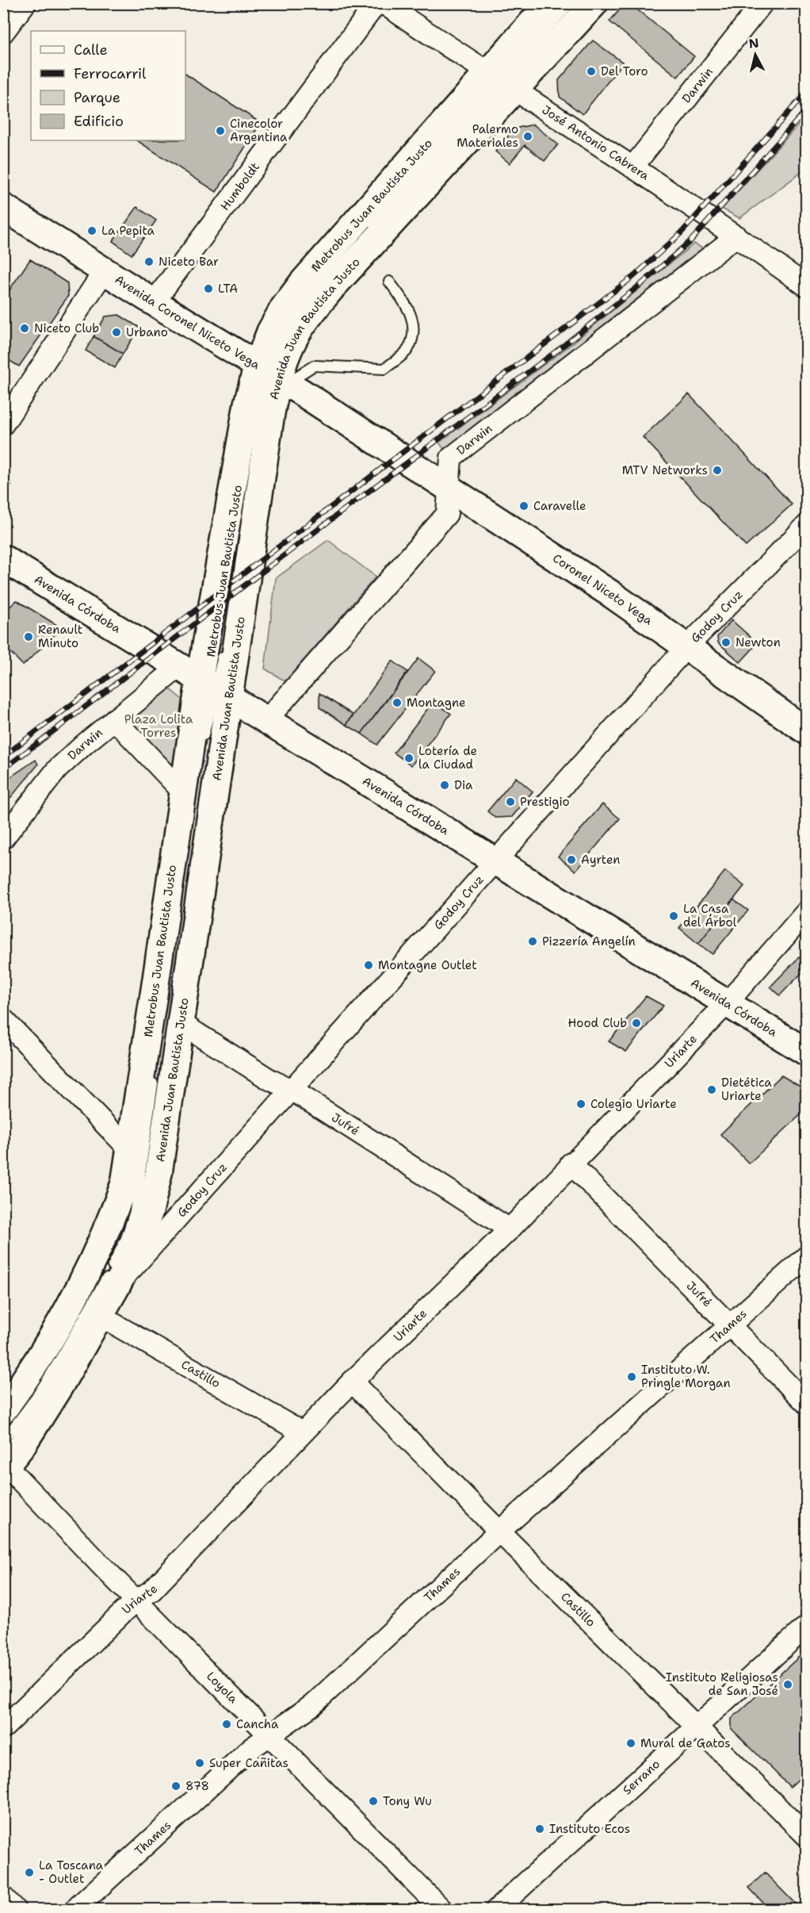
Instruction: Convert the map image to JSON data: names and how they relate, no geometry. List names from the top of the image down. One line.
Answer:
{"streets":{"main road":["Avenida Coronel Niceto Vega","Avenida Juan Bautista Justo","Coronel Niceto Vega","Avenida Córdoba"],"street":["Darwin","José Antonio Cabrera","Humboldt","Godoy Cruz","Uriarte","Jufré","Thames","Castillo","Loyola","Serrano"],"lane":["Metrobus Juan Bautista Justo"]},"crossings":[["Darwin","José Antonio Cabrera"],["Darwin","Metrobus Juan Bautista Justo"],["Darwin","Avenida Juan Bautista Justo"],["Darwin","Coronel Niceto Vega"],["Darwin","Avenida Córdoba"],["José Antonio Cabrera","Metrobus Juan Bautista Justo"],["José Antonio Cabrera","Avenida Juan Bautista Justo"],["Humboldt","Avenida Coronel Niceto Vega"],["Metrobus Juan Bautista Justo","Avenida Coronel Niceto Vega"],["Metrobus Juan Bautista Justo","Avenida Juan Bautista Justo"],["Metrobus Juan Bautista Justo","Avenida Córdoba"],["Avenida Coronel Niceto Vega","Avenida Juan Bautista Justo"],["Avenida Coronel Niceto Vega","Coronel Niceto Vega"],["Avenida Juan Bautista Justo","Avenida Córdoba"],["Avenida Juan Bautista Justo","Godoy Cruz"],["Avenida Juan Bautista Justo","Jufré"],["Avenida Juan Bautista Justo","Castillo"],["Avenida Juan Bautista Justo","Loyola"],["Coronel Niceto Vega","Godoy Cruz"],["Avenida Córdoba","Godoy Cruz"],["Avenida Córdoba","Uriarte"],["Godoy Cruz","Jufré"],["Uriarte","Jufré"],["Uriarte","Castillo"],["Uriarte","Loyola"],["Jufré","Thames"],["Thames","Castillo"],["Thames","Loyola"],["Castillo","Serrano"]],"parks":["Plaza Lolita Torres"],"places":["Del Toro","Cinecolor Argentina","Palermo Materiales","La Pepita","Niceto Bar","LTA","Niceto Club","Urbano","MTV Networks","Caravelle","Renault Minuto","Newton","Montagne","Lotería de la Ciudad","Dia","Prestigio","Ayrten","La Casa del Árbol","Pizzería Angelín","Montagne Outlet","Hood Club","Dietética Uriarte","Colegio Uriarte","Instituto W. Pringle Morgan","Instituto Religiosas de San José","Cancha","Mural de Gatos","Super Cañitas","878","Tony Wu","Instituto Ecos","La Toscana - Outlet"],"legend":["Calle","Ferrocarril","Parque","Edificio"],"north":"top"}
